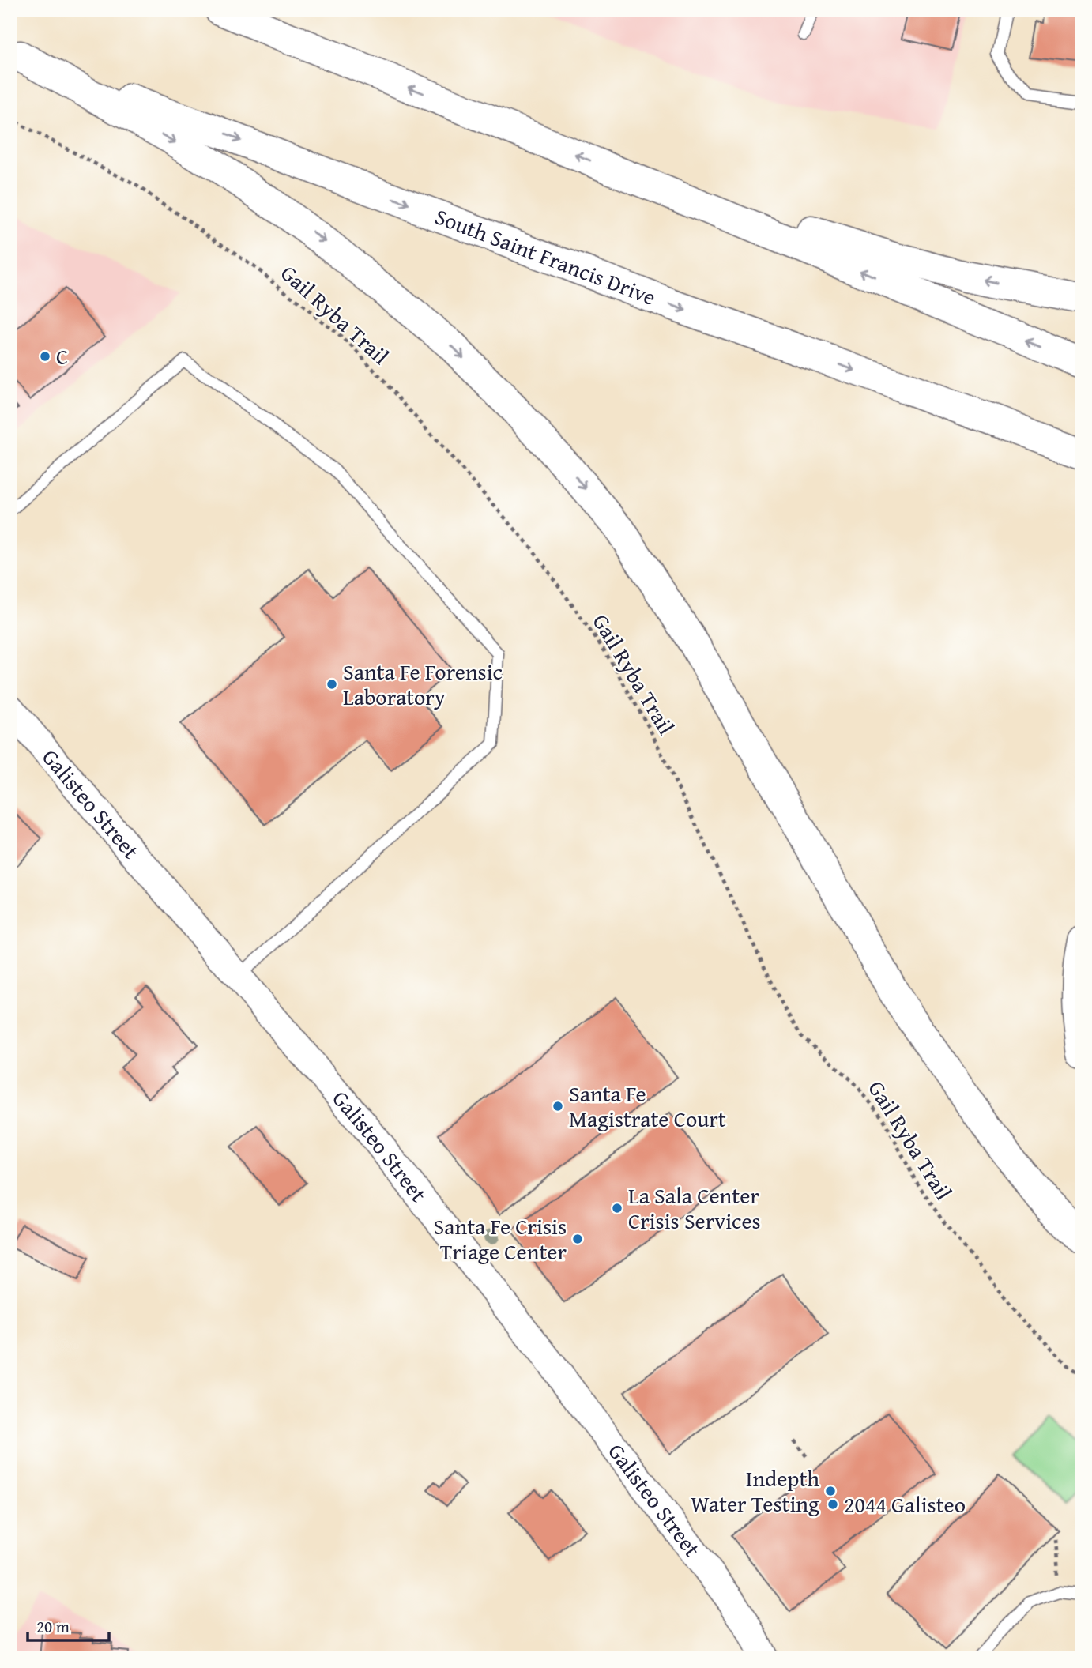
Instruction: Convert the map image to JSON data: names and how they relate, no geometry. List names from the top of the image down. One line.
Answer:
{"streets":{"highway":["South Saint Francis Drive"],"street":["Galisteo Street"],"path":["Gail Ryba Trail"]},"places":["C","Santa Fe Forensic Laboratory","Santa Fe Magistrate Court","La Sala Center Crisis Services","Santa Fe Crisis Triage Center","Indepth Water Testing","2044 Galisteo"],"scale_bar":"20 m"}
